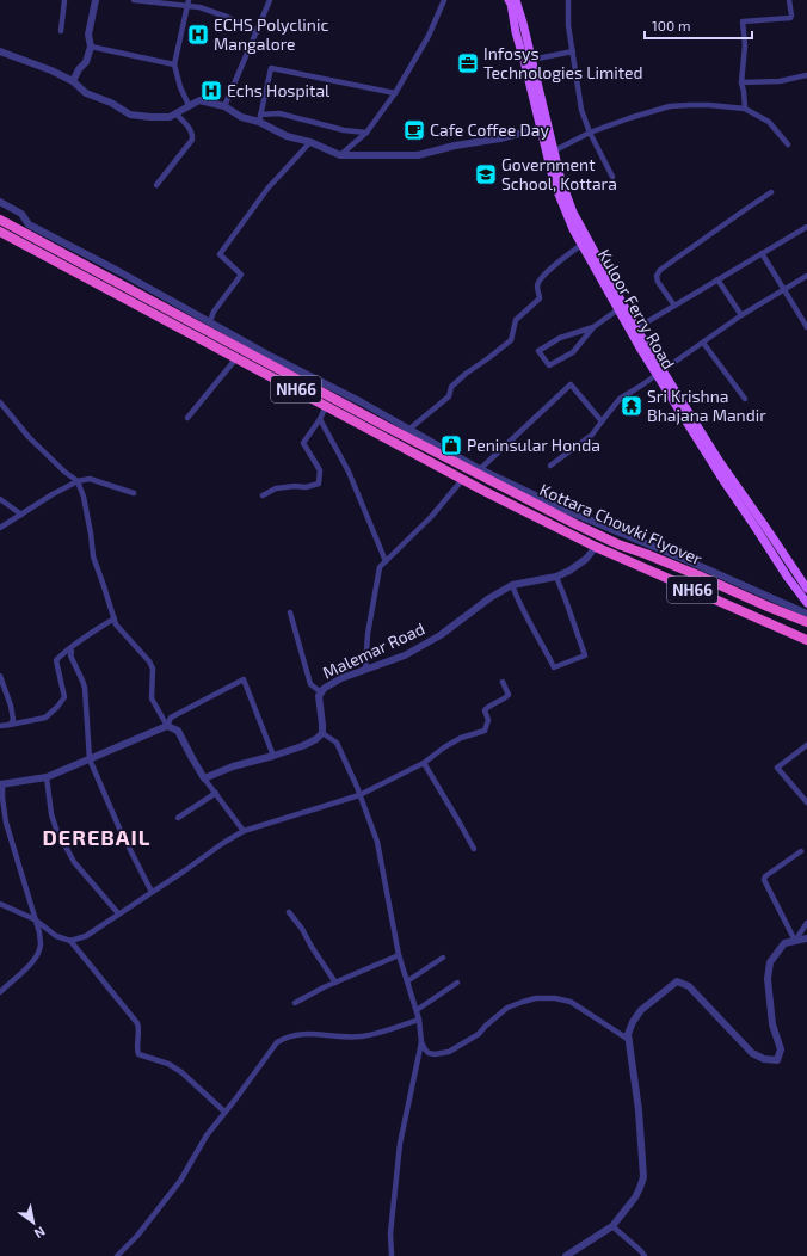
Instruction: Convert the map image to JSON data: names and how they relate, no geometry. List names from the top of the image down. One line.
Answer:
{"streets":{"highway":["NH66","Kottara Chowki Flyover"],"main road":["Kuloor Ferry Road"],"street":["Malemar Road"]},"crossings":[["NH66","Kottara Chowki Flyover"],["NH66","Malemar Road"]],"districts":["DEREBAIL"],"places":{"hospital":["ECHS Polyclinic Mangalore","Echs Hospital"],"office":["Infosys Technologies Limited"],"cafe":["Cafe Coffee Day"],"school or university":["Government School, Kottara"],"temple":["Sri Krishna Bhajana Mandir"],"shop":["Peninsular Honda"]},"scale_bar":"100 m","north":"bottom right"}
